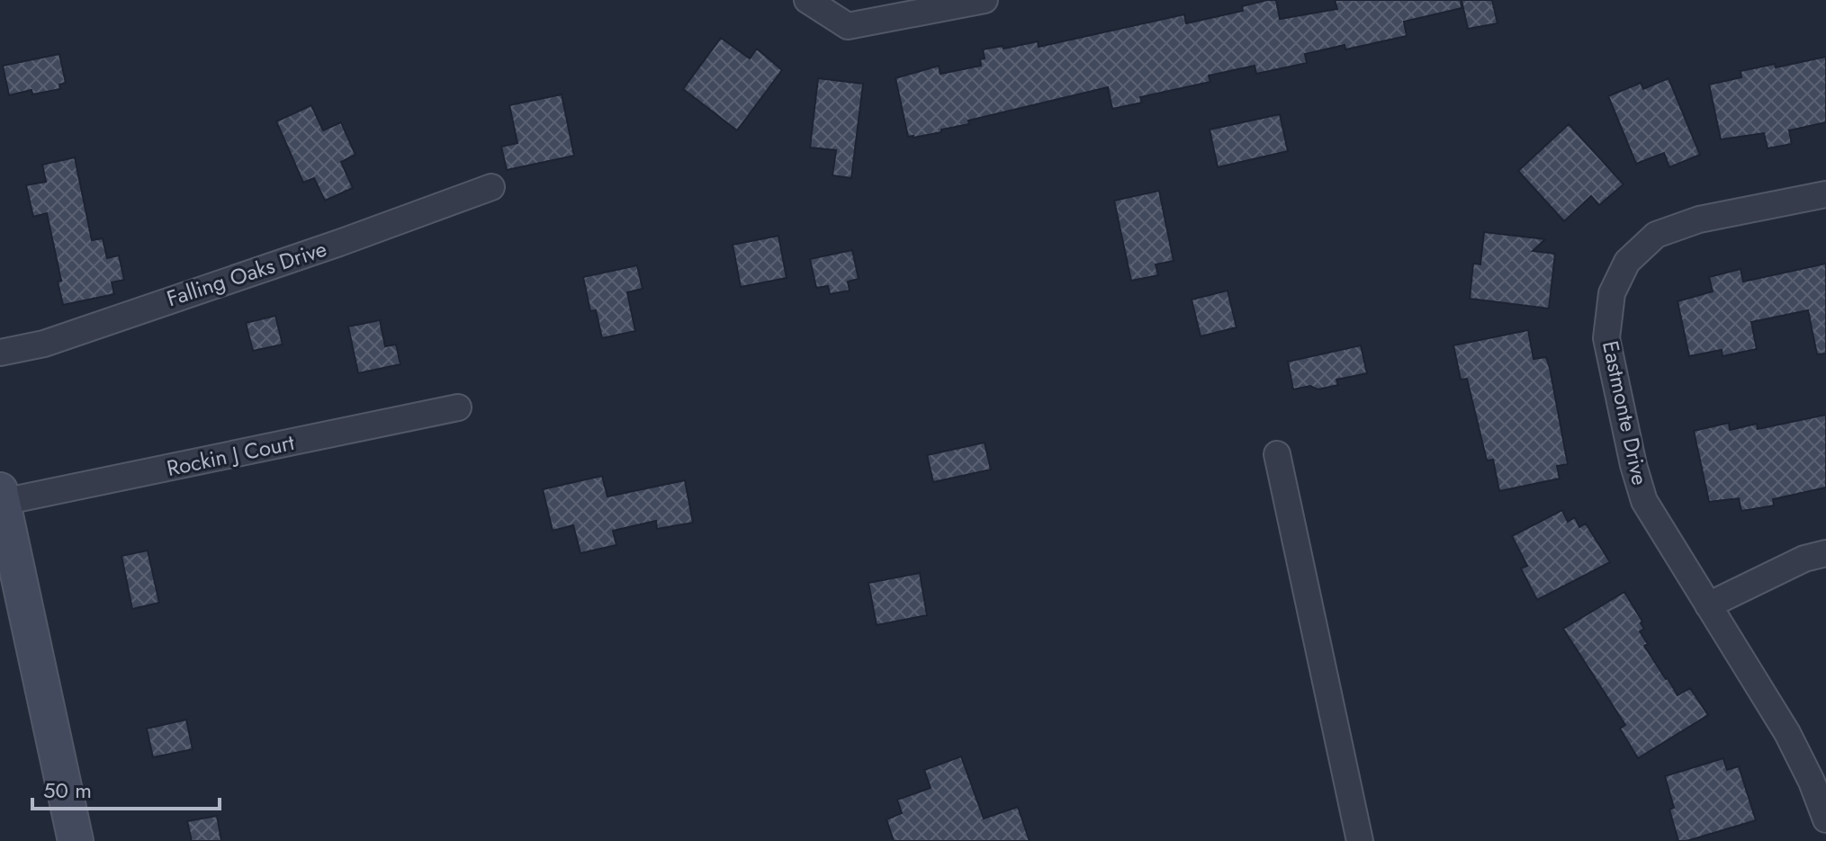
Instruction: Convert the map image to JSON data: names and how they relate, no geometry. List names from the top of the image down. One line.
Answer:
{"streets":{"street":["Falling Oaks Drive","Eastmonte Drive","Rockin J Court"]},"scale_bar":"50 m"}
